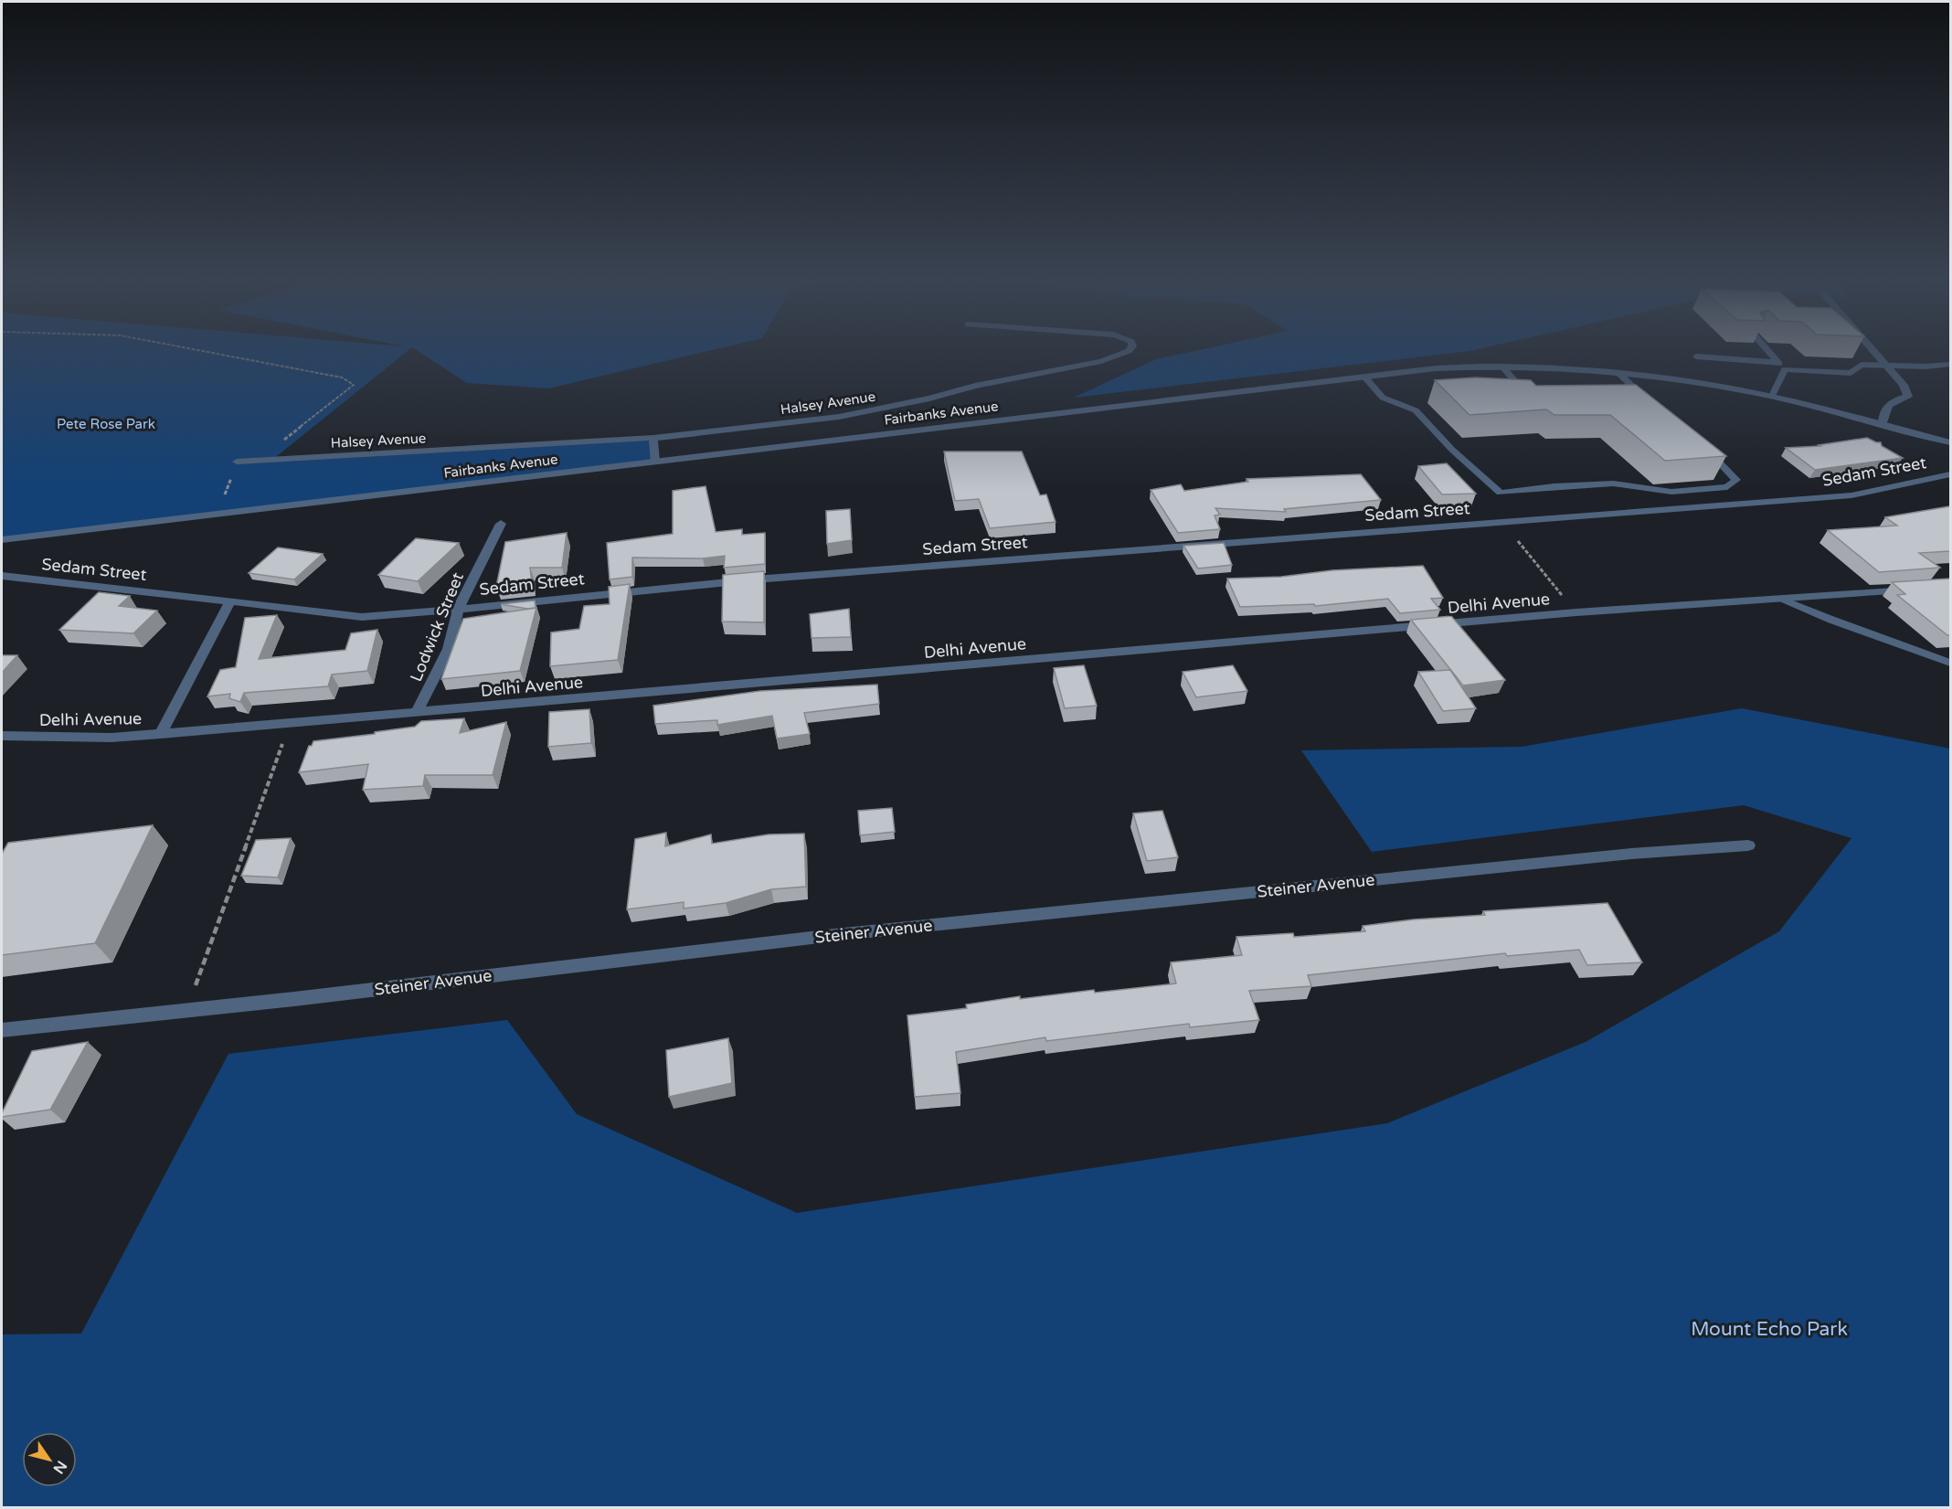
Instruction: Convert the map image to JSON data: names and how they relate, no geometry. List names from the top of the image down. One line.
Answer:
{"streets":{"street":["Halsey Avenue","Fairbanks Avenue","Sedam Street","Delhi Avenue","Lodwick Street","Steiner Avenue"]},"crossings":[["Sedam Street","Lodwick Street"],["Delhi Avenue","Lodwick Street"]],"parks":["Pete Rose Park","Mount Echo Park"],"north":"bottom right"}
